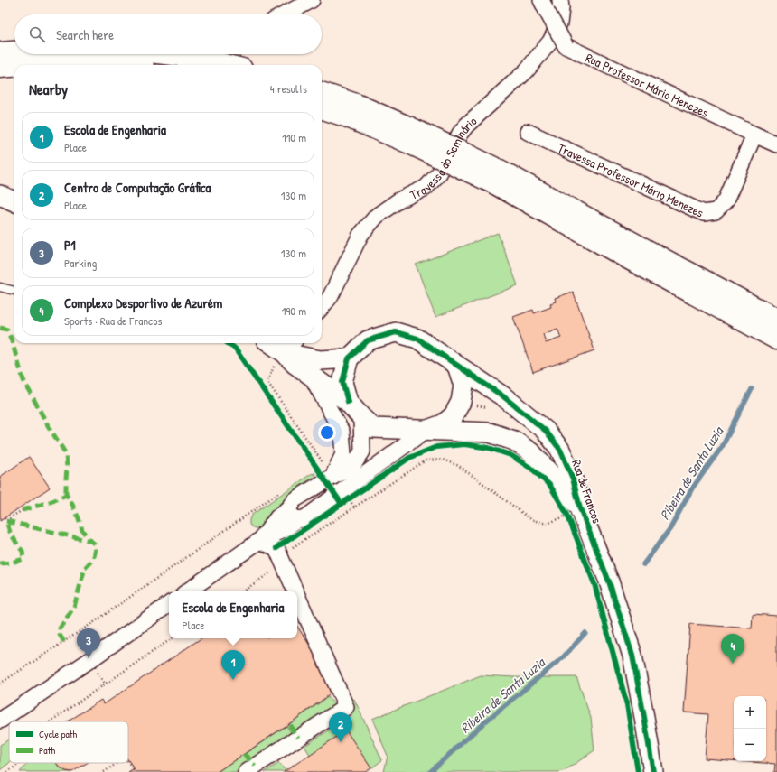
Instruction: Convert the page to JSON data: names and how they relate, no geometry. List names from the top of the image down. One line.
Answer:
{"streets":{"street":["Rua Professor Mário Menezes","Travessa do Seminário","Travessa Professor Mário Menezes","Rua de Francos"]},"crossings":[["Rua Professor Mário Menezes","Travessa Professor Mário Menezes"]],"water":["Ribeira de Santa Luzia"],"legend":["Cycle path","Path"],"page":{"search":"Search here","heading":["Nearby","4 results"],"list":[{"mark":"1","name":"Escola de Engenharia","note":"Place","value":"110 m"},{"mark":"2","name":"Centro de Computação Gráfica","note":"Place","value":"130 m"},{"mark":"3","name":"P1","note":"Parking","value":"130 m"},{"mark":"4","name":"Complexo Desportivo de Azurém","note":"Sports · Rua de Francos","value":"190 m"}],"popup":["Escola de Engenharia","Place"],"pins":["3","4","1","2"],"map_buttons":["+","−"]}}
